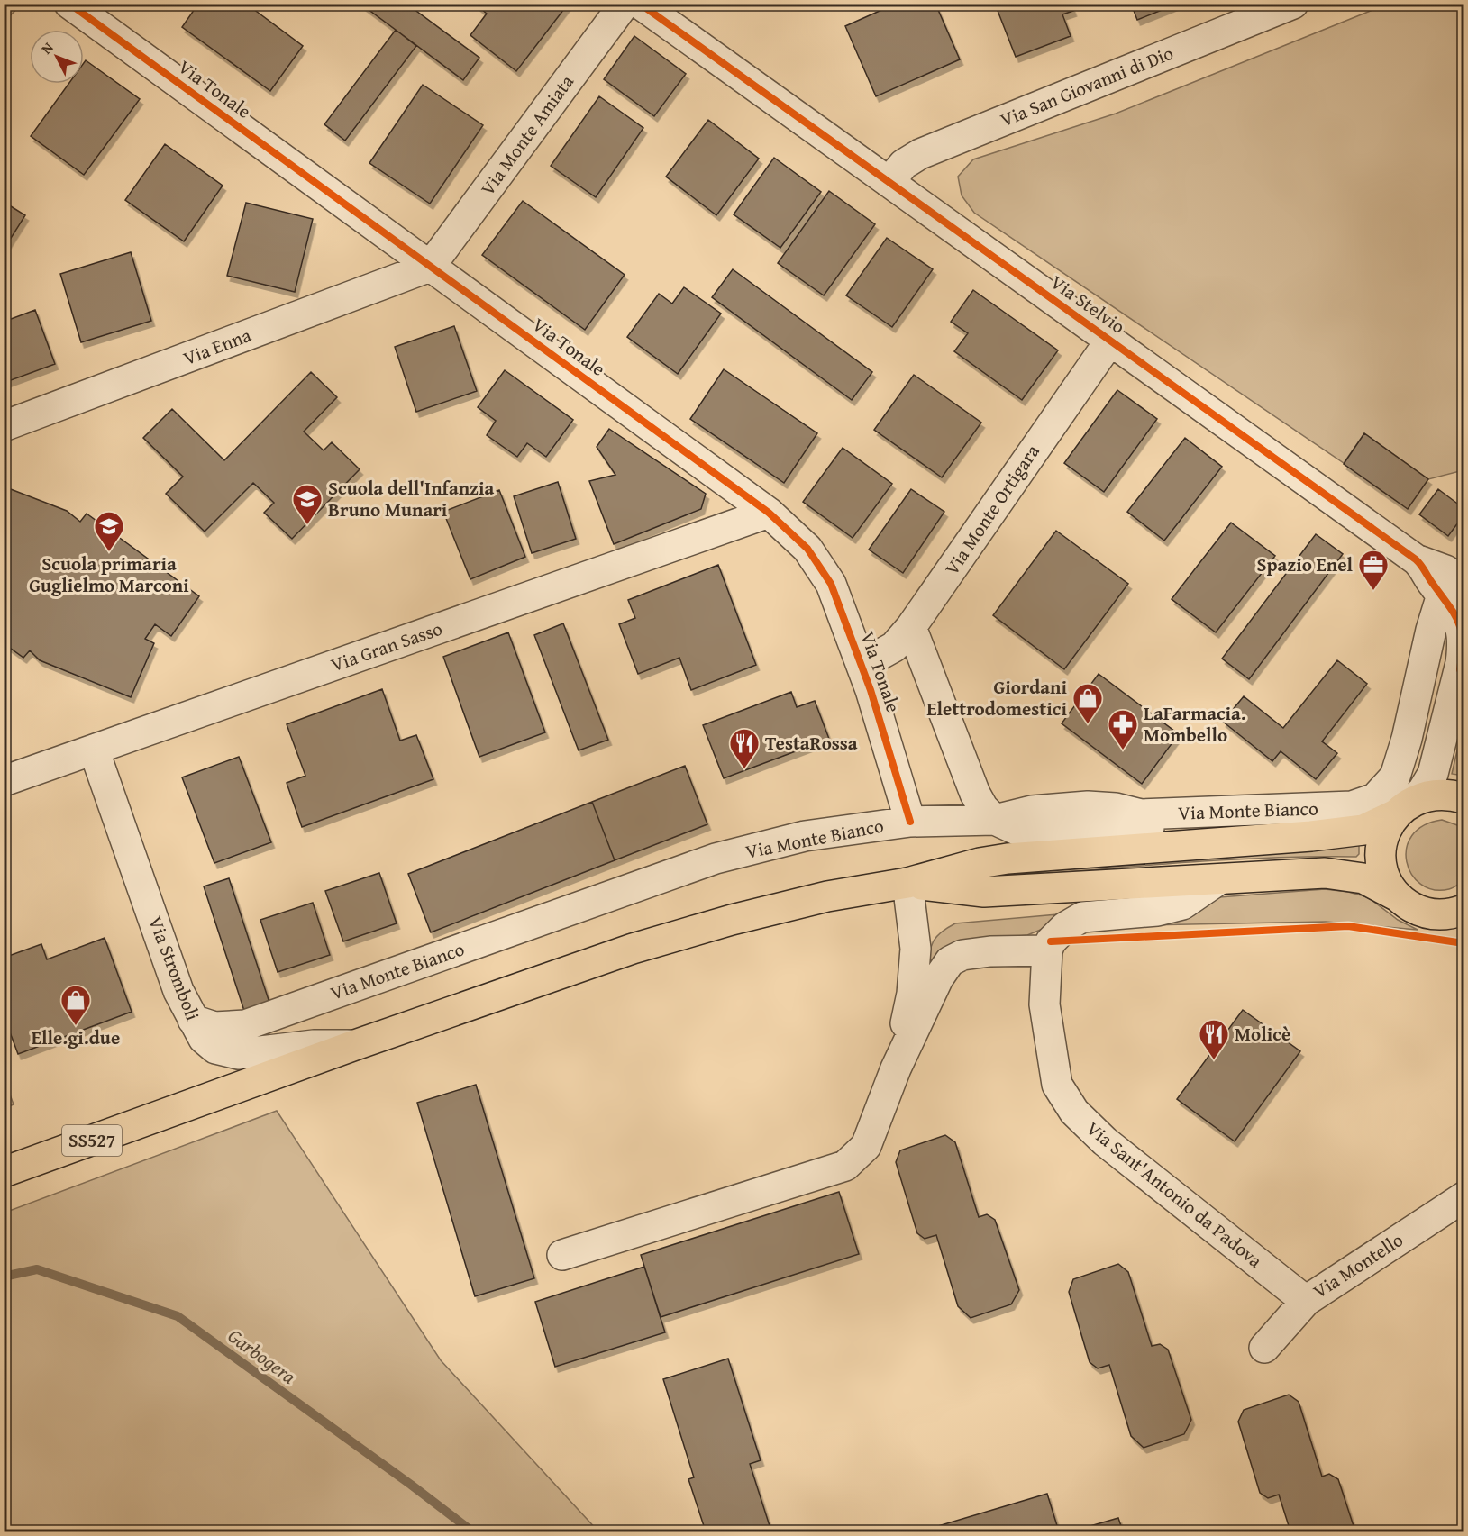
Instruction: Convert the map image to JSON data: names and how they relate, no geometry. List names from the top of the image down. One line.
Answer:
{"streets":{"main road":["Via Monte Bianco","SS527"],"street":["Via San Giovanni di Dio","Via Tonale","Via Monte Amiata","Via Stelvio","Via Enna","Via Monte Ortigara","Via Gran Sasso","Via Stromboli","Via Sant'Antonio da Padova","Via Montello"]},"crossings":[["Via San Giovanni di Dio","Via Stelvio"],["Via Tonale","Via Monte Amiata"],["Via Tonale","Via Enna"],["Via Tonale","Via Monte Ortigara"],["Via Tonale","Via Gran Sasso"],["Via Tonale","Via Monte Bianco"],["Via Monte Amiata","Via Enna"],["Via Stelvio","Via Monte Ortigara"],["Via Stelvio","Via Monte Bianco"],["Via Gran Sasso","Via Stromboli"],["Via Monte Bianco","Via Stromboli"],["Via Sant'Antonio da Padova","Via Montello"]],"water":["Garbogera"],"places":{"school or university":["Scuola dell'Infanzia Bruno Munari","Scuola primaria Guglielmo Marconi"],"office":["Spazio Enel"],"shop":["Giordani Elettrodomestici","Elle.gi.due"],"pharmacy":["LaFarmacia. Mombello"],"restaurant":["TestaRossa","Molicè"]},"north":"top left"}
